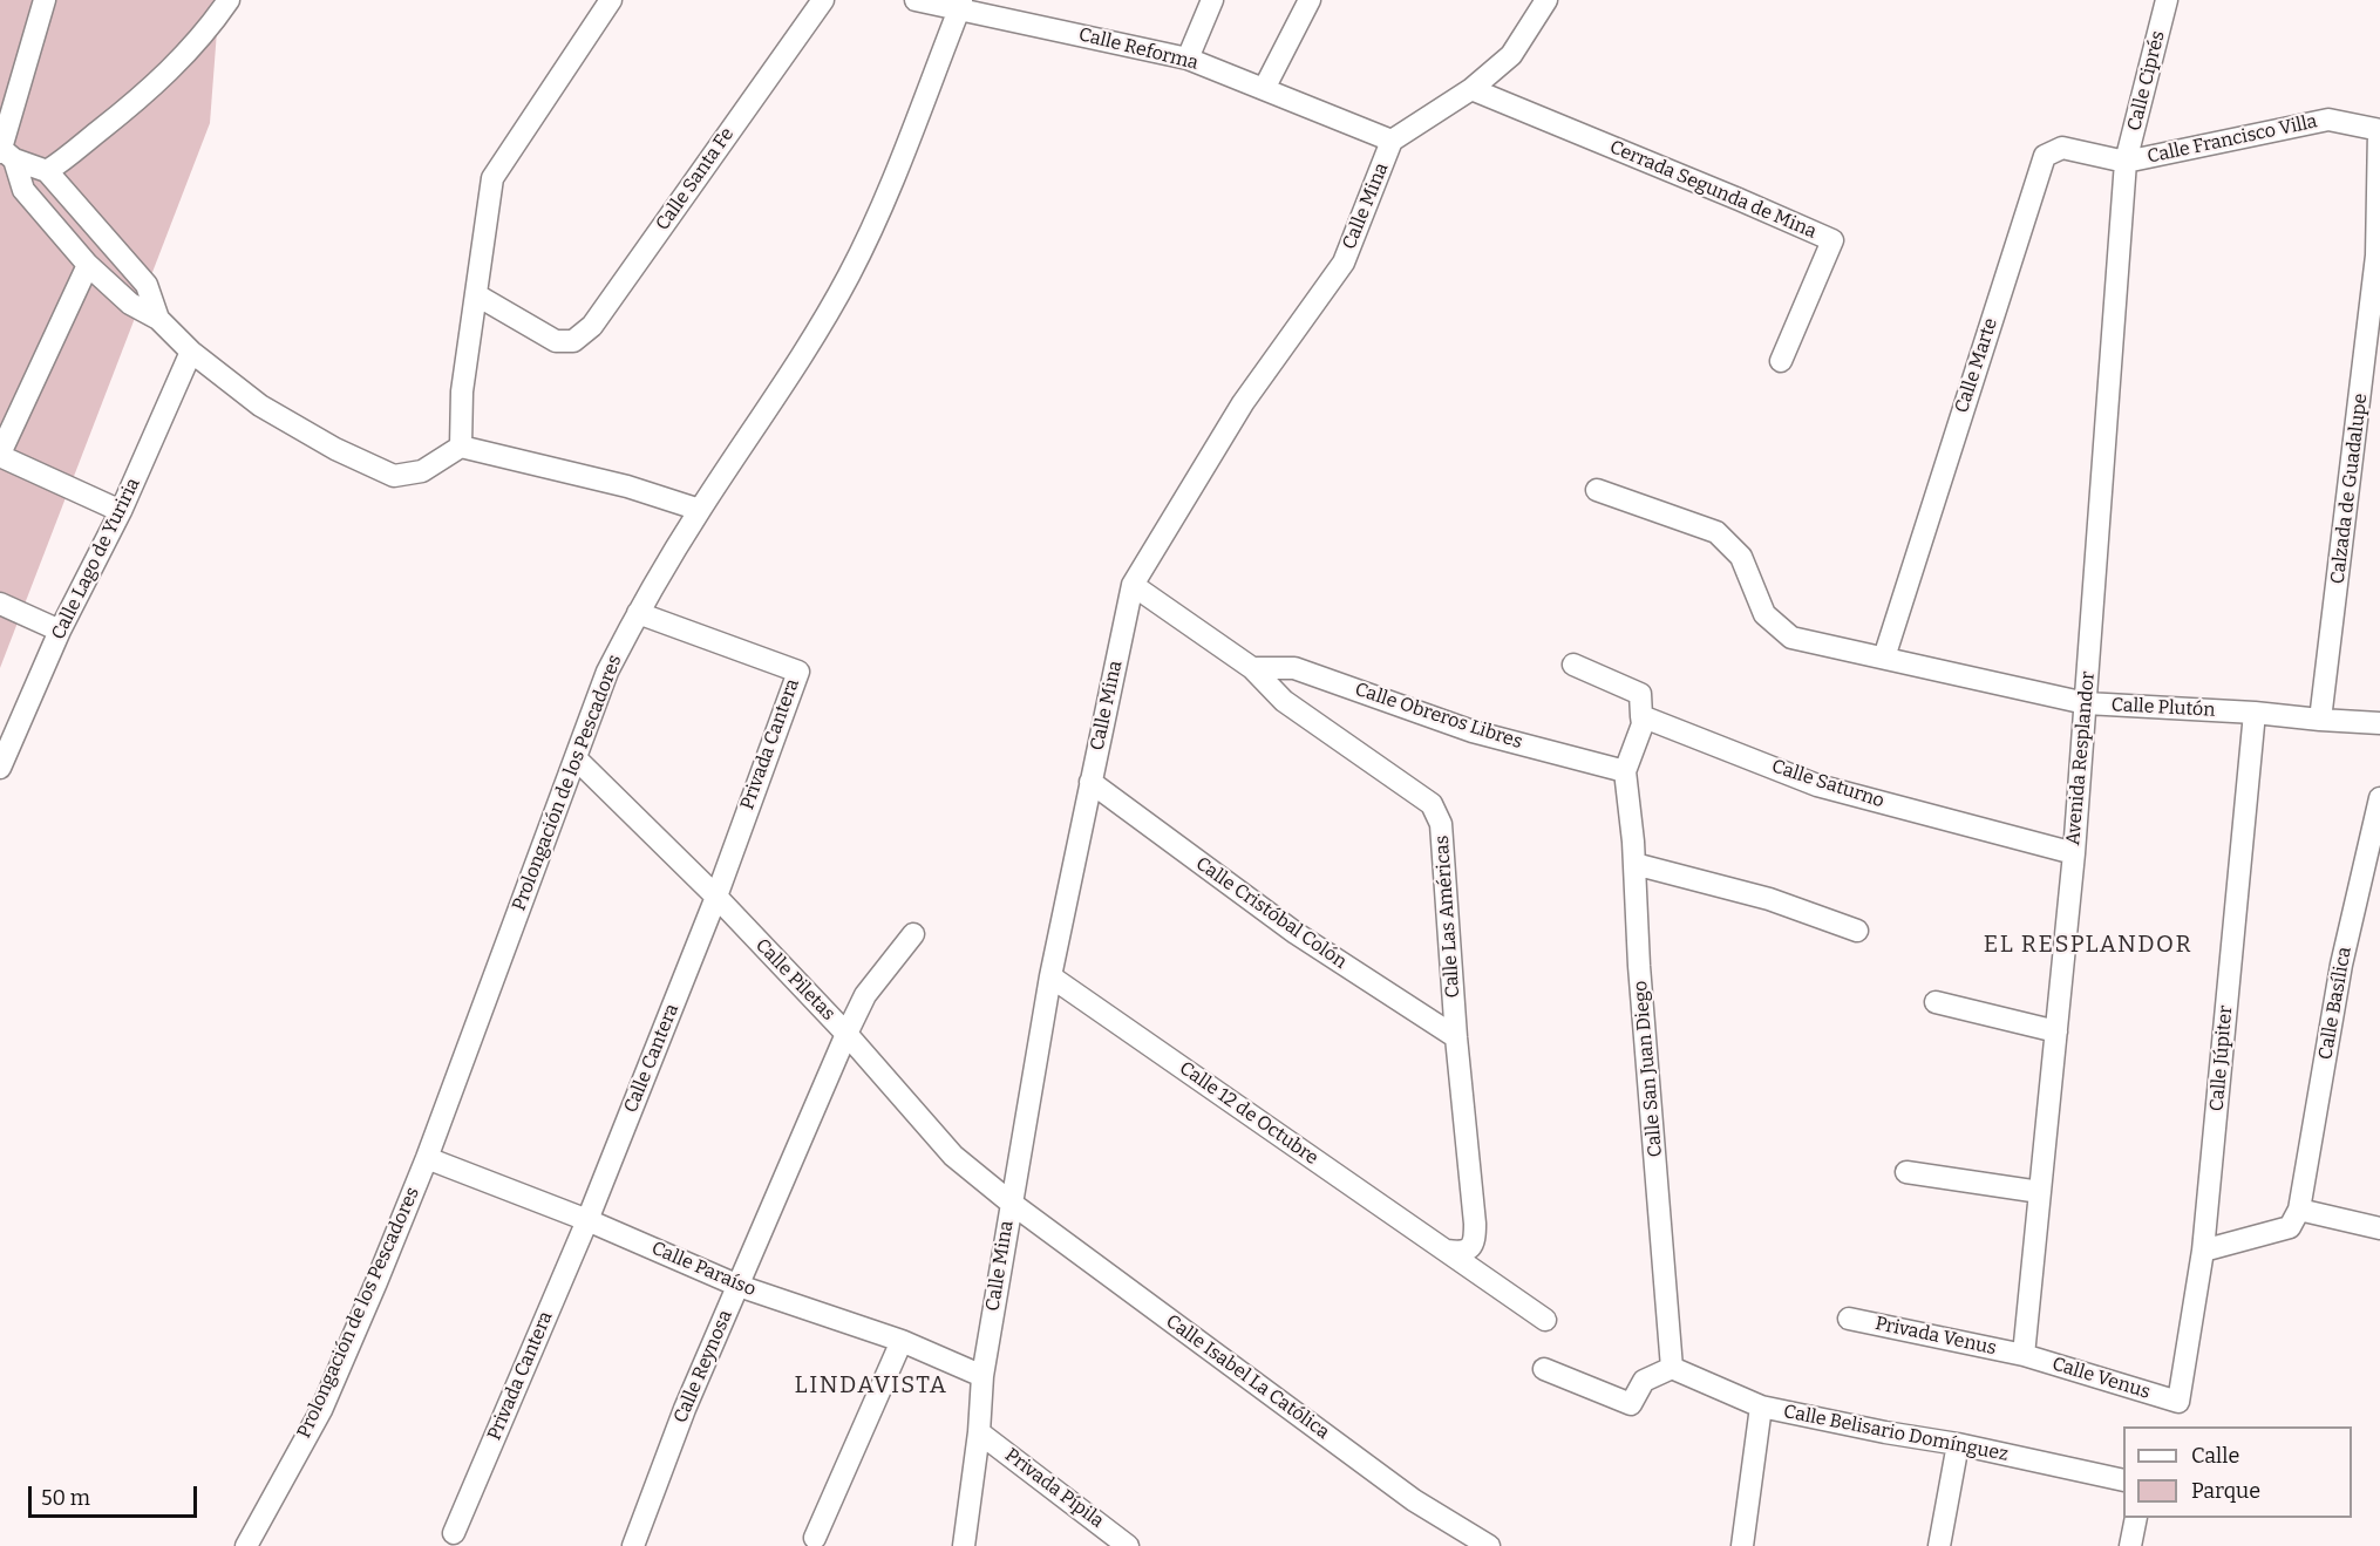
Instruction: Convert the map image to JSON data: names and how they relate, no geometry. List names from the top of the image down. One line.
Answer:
{"streets":{"street":["Calle Reforma","Calle Ciprés","Calle Francisco Villa","Calle Santa Fe","Cerrada Segunda de Mina","Calle Mina","Calle Marte","Calzada de Guadalupe","Calle Lago de Yuriria","Calle Plutón","Calle Obreros Libres","Privada Cantera","Avenida Resplandor","Prolongación de los Pescadores","Calle Saturno","Calle Cristóbal Colón","Calle Las Américas","Calle Piletas","Calle Basílica","Calle Cantera","Calle Júpiter","Calle San Juan Diego","Calle 12 de Octubre","Calle Paraíso","Privada Venus","Calle Reynosa","Calle Isabel La Católica","Calle Venus","Calle Belisario Domínguez","Privada Pípila"]},"crossings":[["Calle Reforma","Calle Mina"],["Calle Reforma","Prolongación de los Pescadores"],["Calle Ciprés","Calle Francisco Villa"],["Calle Ciprés","Calle Marte"],["Calle Ciprés","Avenida Resplandor"],["Calle Francisco Villa","Calle Marte"],["Calle Francisco Villa","Calzada de Guadalupe"],["Calle Francisco Villa","Avenida Resplandor"],["Cerrada Segunda de Mina","Calle Mina"],["Calle Mina","Calle Cristóbal Colón"],["Calle Mina","Calle Las Américas"],["Calle Mina","Calle Piletas"],["Calle Mina","Calle 12 de Octubre"],["Calle Mina","Calle Paraíso"],["Calle Mina","Calle Isabel La Católica"],["Calle Mina","Privada Pípila"],["Calle Marte","Calle Plutón"],["Calle Marte","Avenida Resplandor"],["Calzada de Guadalupe","Calle Plutón"],["Calle Plutón","Avenida Resplandor"],["Calle Plutón","Calle Júpiter"],["Calle Obreros Libres","Calle Las Américas"],["Calle Obreros Libres","Calle San Juan Diego"],["Privada Cantera","Prolongación de los Pescadores"],["Privada Cantera","Calle Piletas"],["Privada Cantera","Calle Cantera"],["Privada Cantera","Calle Paraíso"],["Avenida Resplandor","Calle Saturno"],["Avenida Resplandor","Privada Venus"],["Avenida Resplandor","Calle Venus"],["Prolongación de los Pescadores","Calle Piletas"],["Prolongación de los Pescadores","Calle Paraíso"],["Calle Cristóbal Colón","Calle Las Américas"],["Calle Las Américas","Calle 12 de Octubre"],["Calle Piletas","Calle Cantera"],["Calle Piletas","Calle Reynosa"],["Calle Piletas","Calle Isabel La Católica"],["Calle Cantera","Calle Paraíso"],["Calle Júpiter","Calle Venus"],["Calle San Juan Diego","Calle Belisario Domínguez"],["Calle Paraíso","Calle Reynosa"],["Privada Venus","Calle Venus"]],"districts":["EL RESPLANDOR","LINDAVISTA"],"legend":["Calle","Parque"],"scale_bar":"50 m"}
